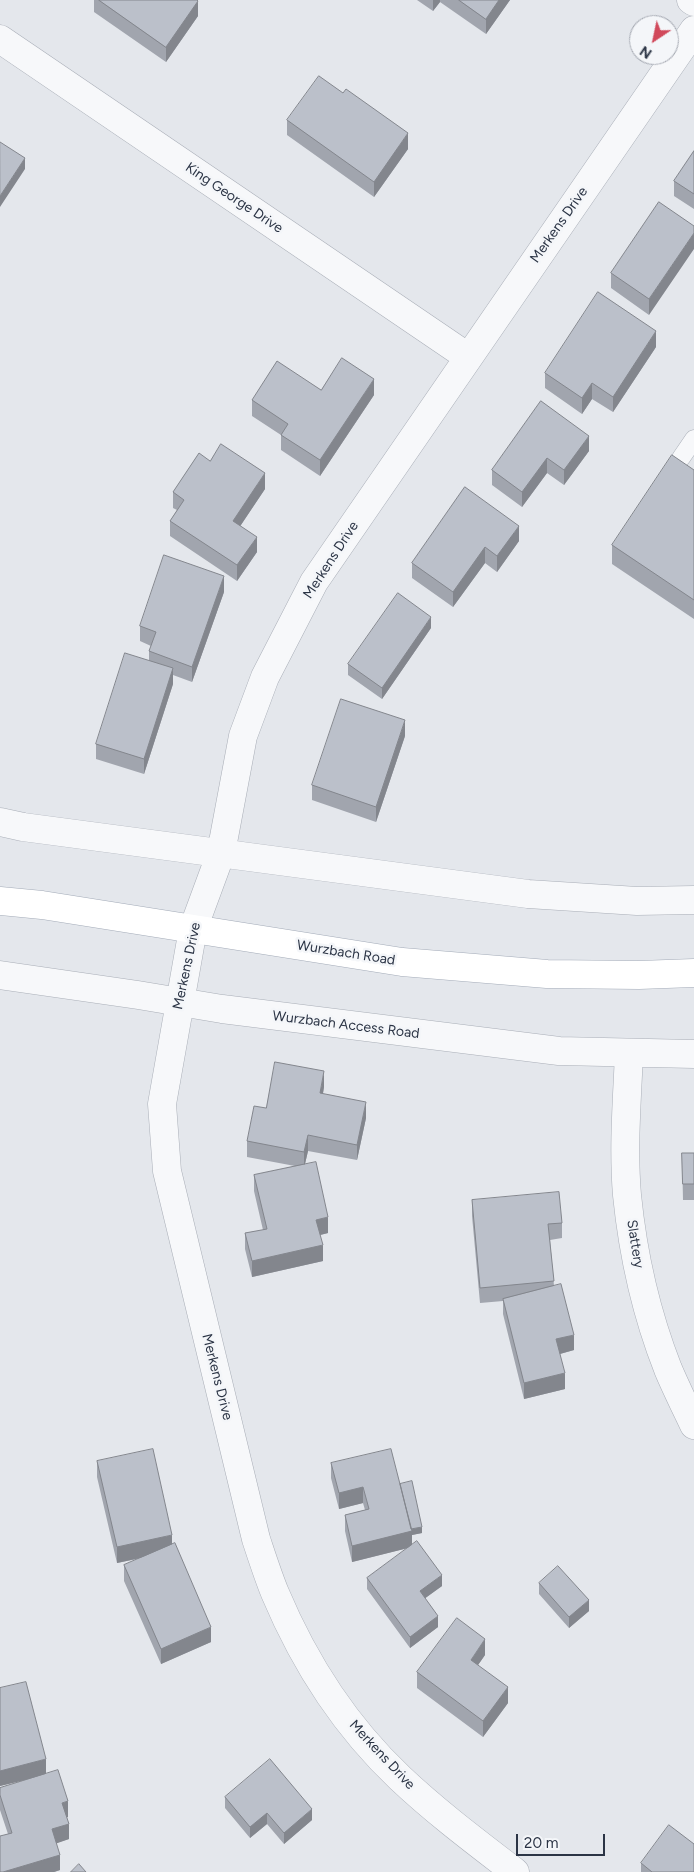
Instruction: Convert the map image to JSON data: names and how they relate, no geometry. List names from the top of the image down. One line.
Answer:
{"streets":{"main road":["Wurzbach Road"],"street":["King George Drive","Merkens Drive","Wurzbach Access Road","Slattery"]},"crossings":[["King George Drive","Merkens Drive"],["Merkens Drive","Wurzbach Road"],["Merkens Drive","Wurzbach Access Road"],["Wurzbach Access Road","Slattery"]],"scale_bar":"20 m","north":"bottom left"}
